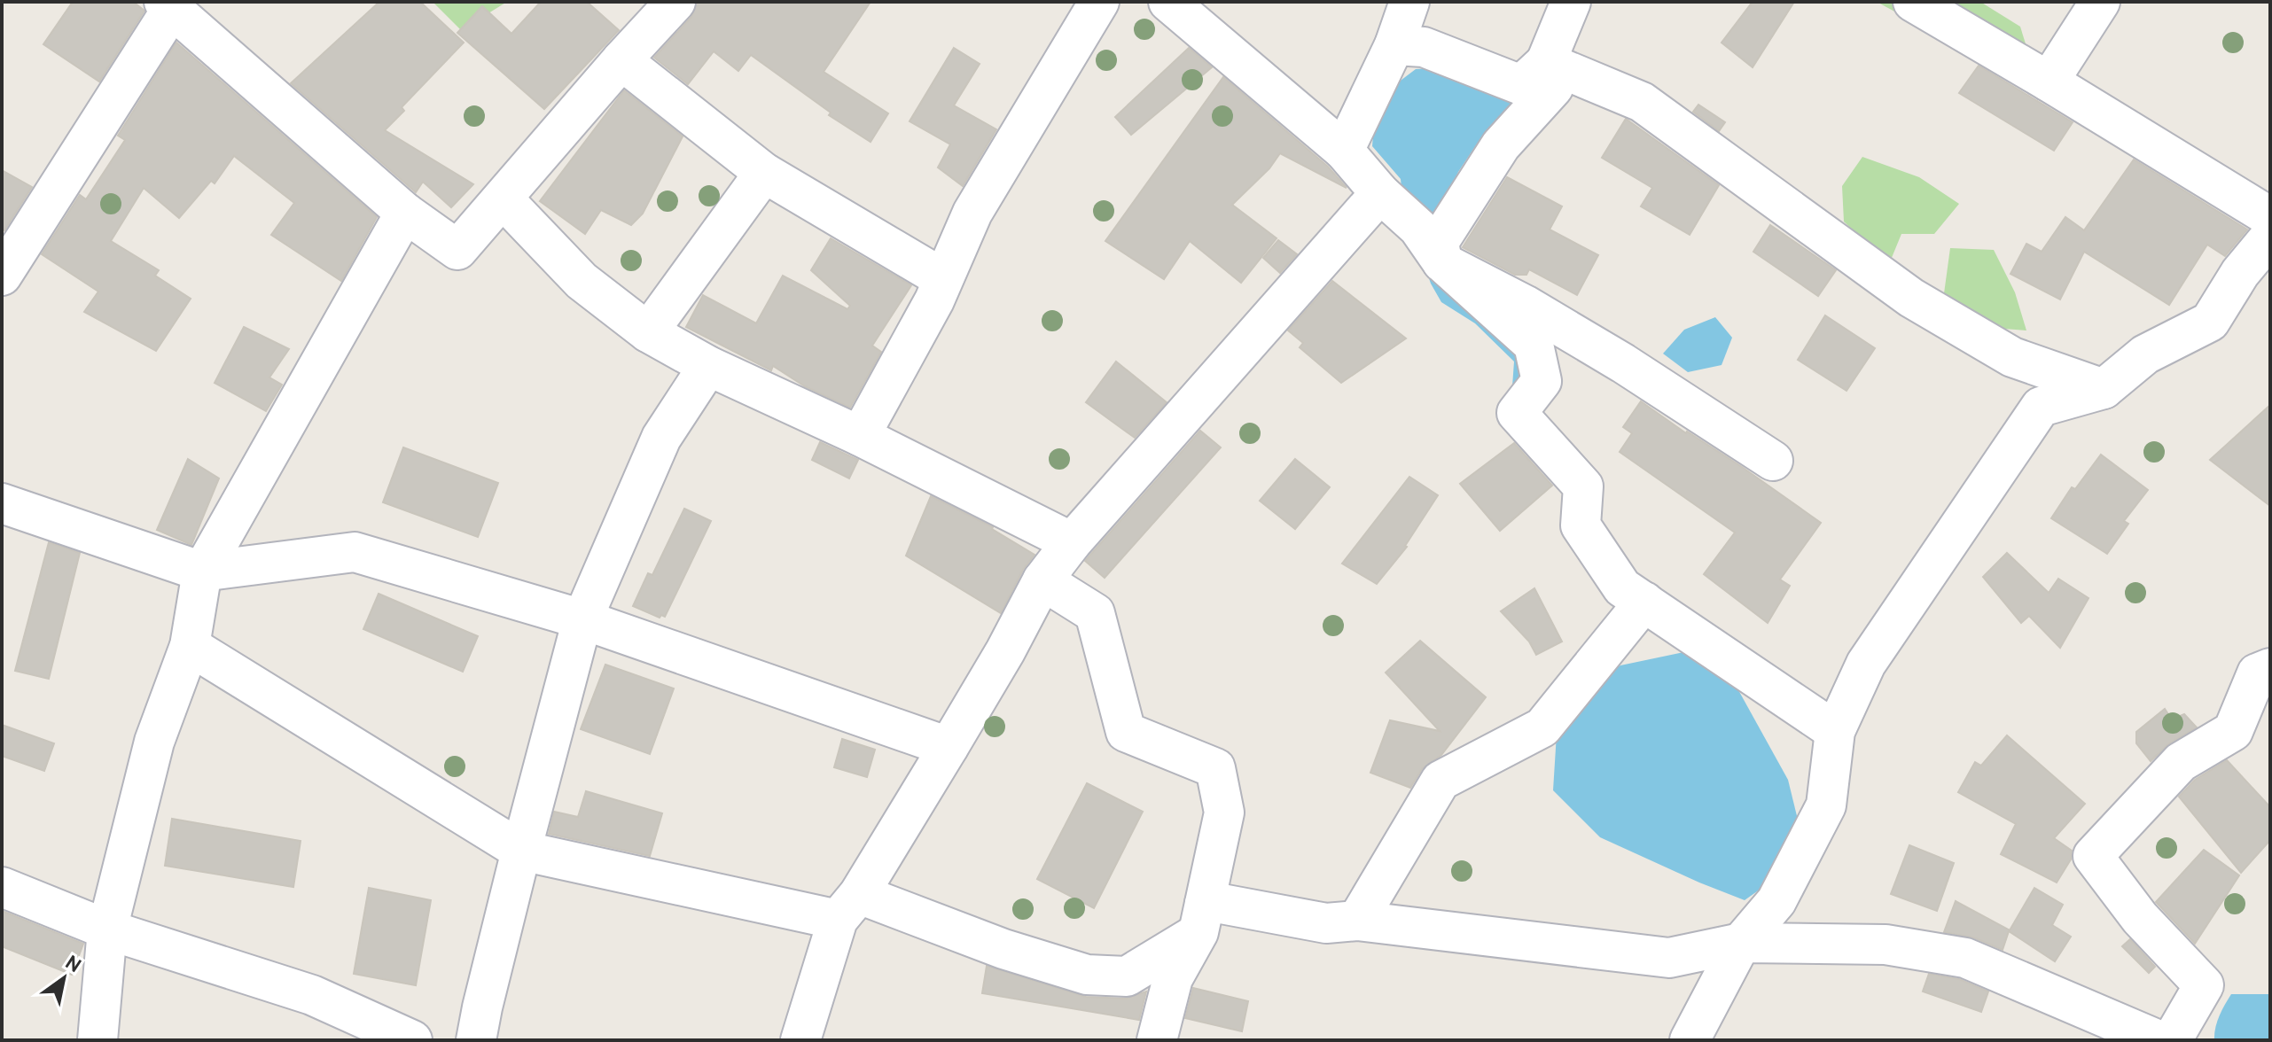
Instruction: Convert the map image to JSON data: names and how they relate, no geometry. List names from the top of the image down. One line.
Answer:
{"north":"top right"}
